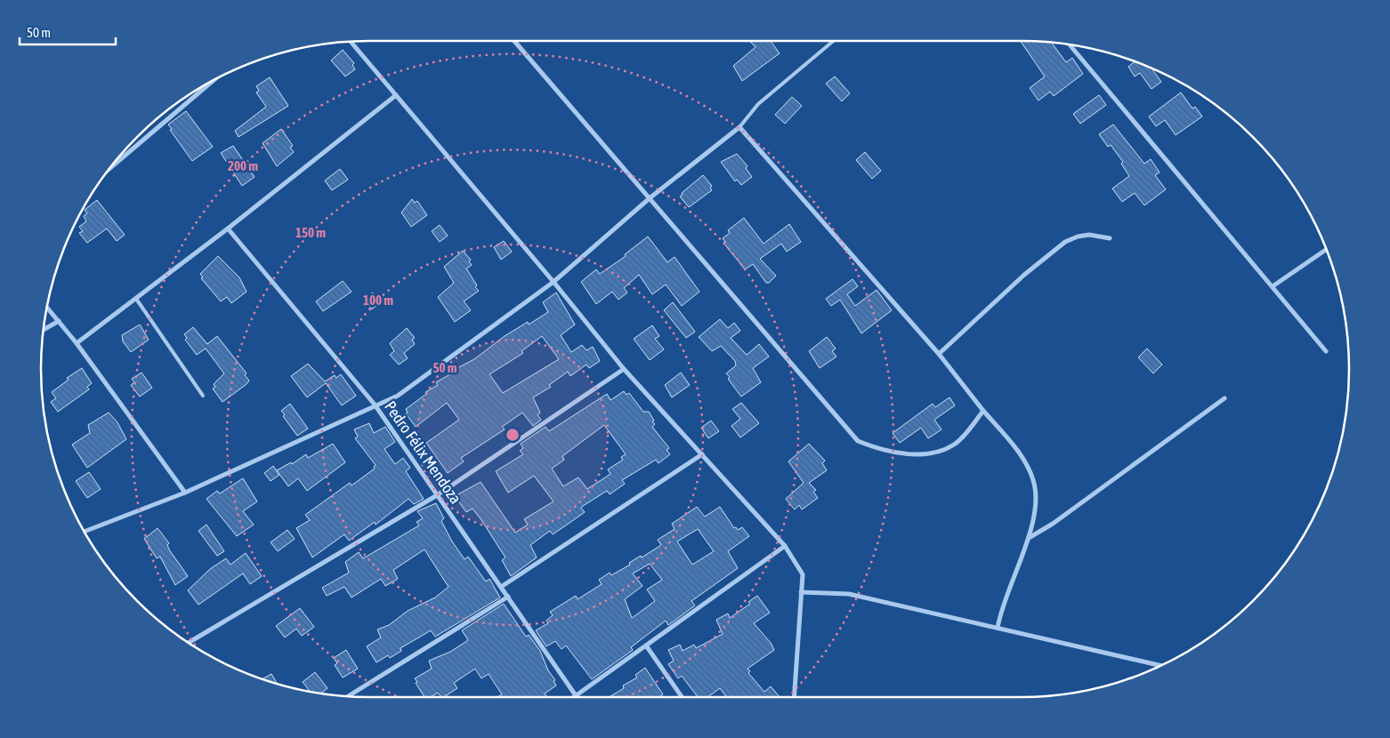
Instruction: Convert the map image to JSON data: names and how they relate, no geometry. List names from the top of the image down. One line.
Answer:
{"streets":{"street":["Pedro Félix Mendoza"]},"scale_bar":"50 m","rings":["200 m","150 m","100 m","50 m"]}
